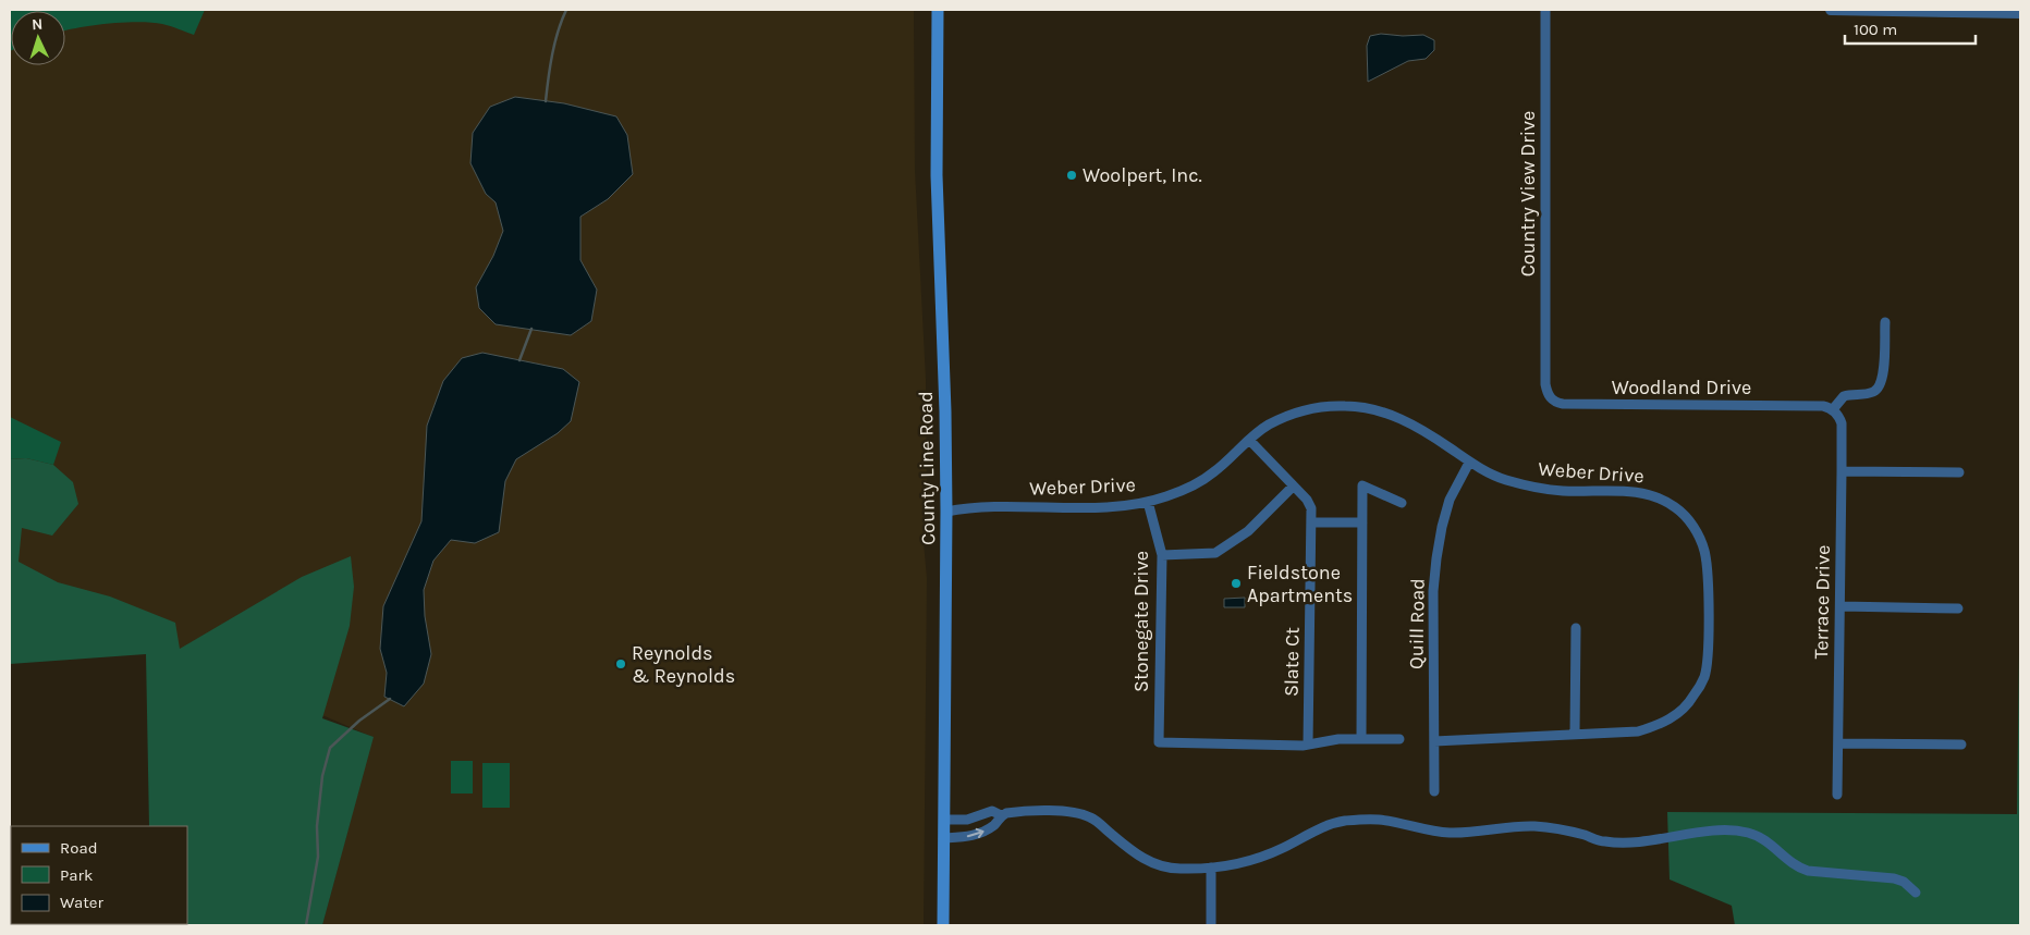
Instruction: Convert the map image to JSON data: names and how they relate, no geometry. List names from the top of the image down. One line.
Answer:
{"streets":{"main road":["County Line Road"],"street":["Country View Drive","Woodland Drive","Weber Drive","Terrace Drive","Stonegate Drive","Quill Road","Slate Ct"]},"crossings":[["Country View Drive","Woodland Drive"],["Woodland Drive","Terrace Drive"],["County Line Road","Weber Drive"],["Weber Drive","Stonegate Drive"],["Weber Drive","Quill Road"],["Weber Drive","Slate Ct"],["Stonegate Drive","Slate Ct"]],"places":["Woolpert, Inc.","Fieldstone Apartments","Reynolds & Reynolds"],"legend":["Road","Park","Water"],"scale_bar":"100 m","north":"top"}
